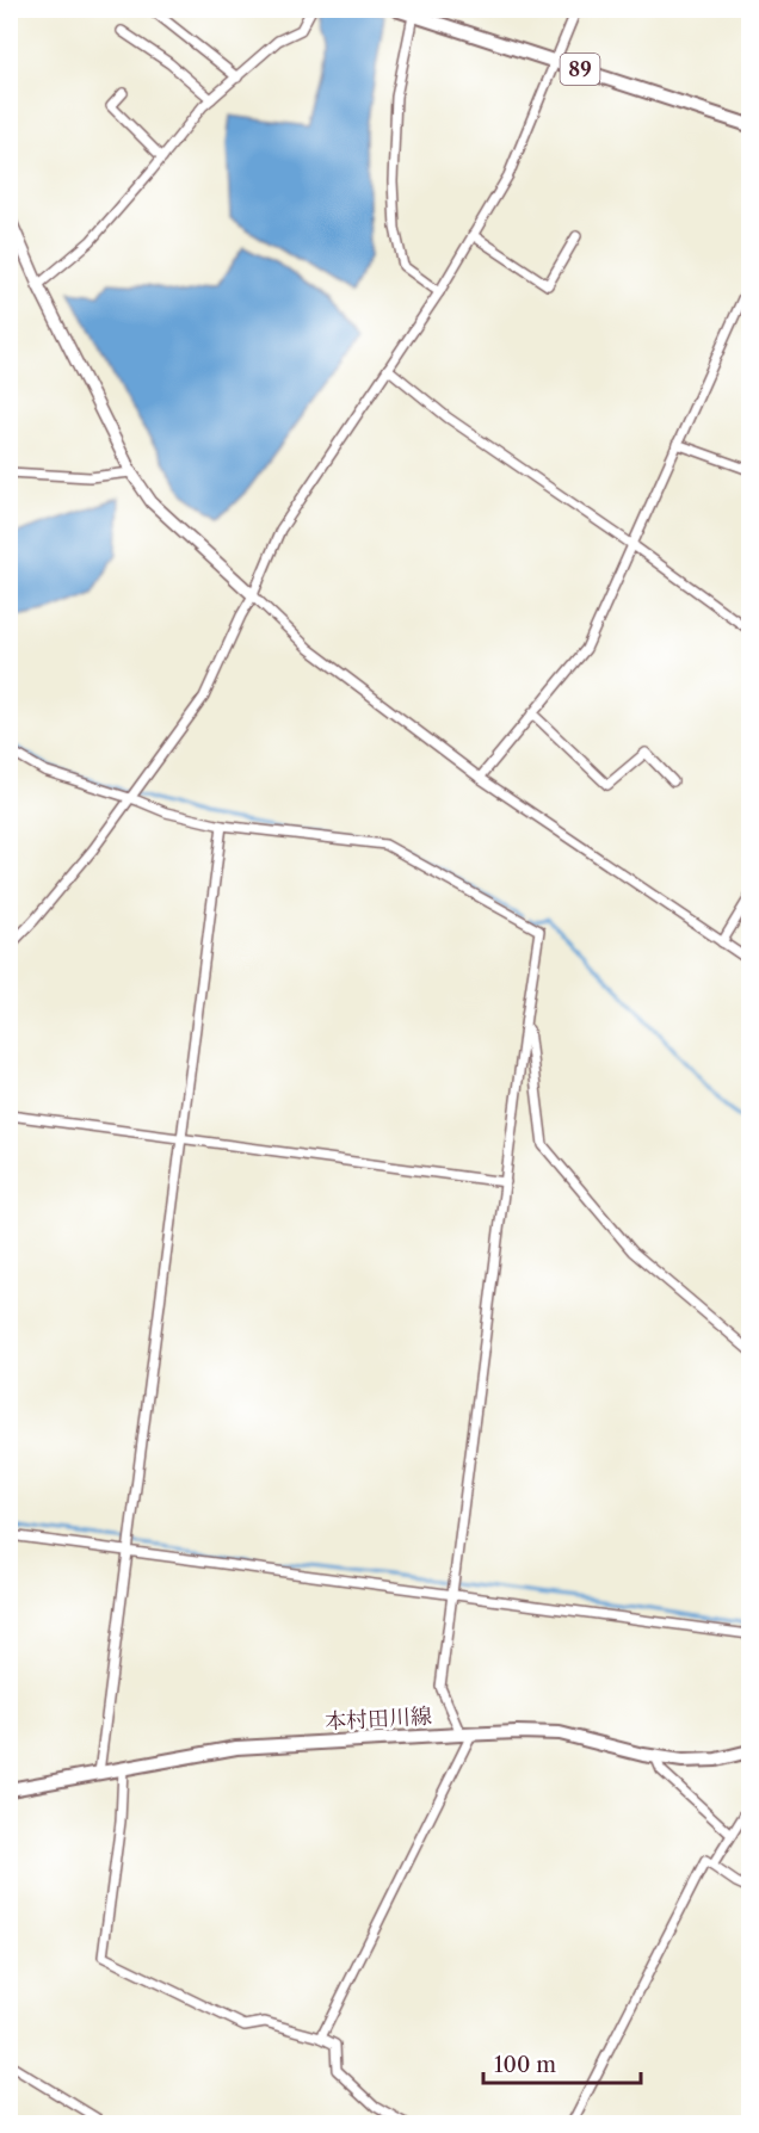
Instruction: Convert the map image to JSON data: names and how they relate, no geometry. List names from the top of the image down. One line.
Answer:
{"streets":{"main road":["89","本村田川線"]},"scale_bar":"100 m"}
